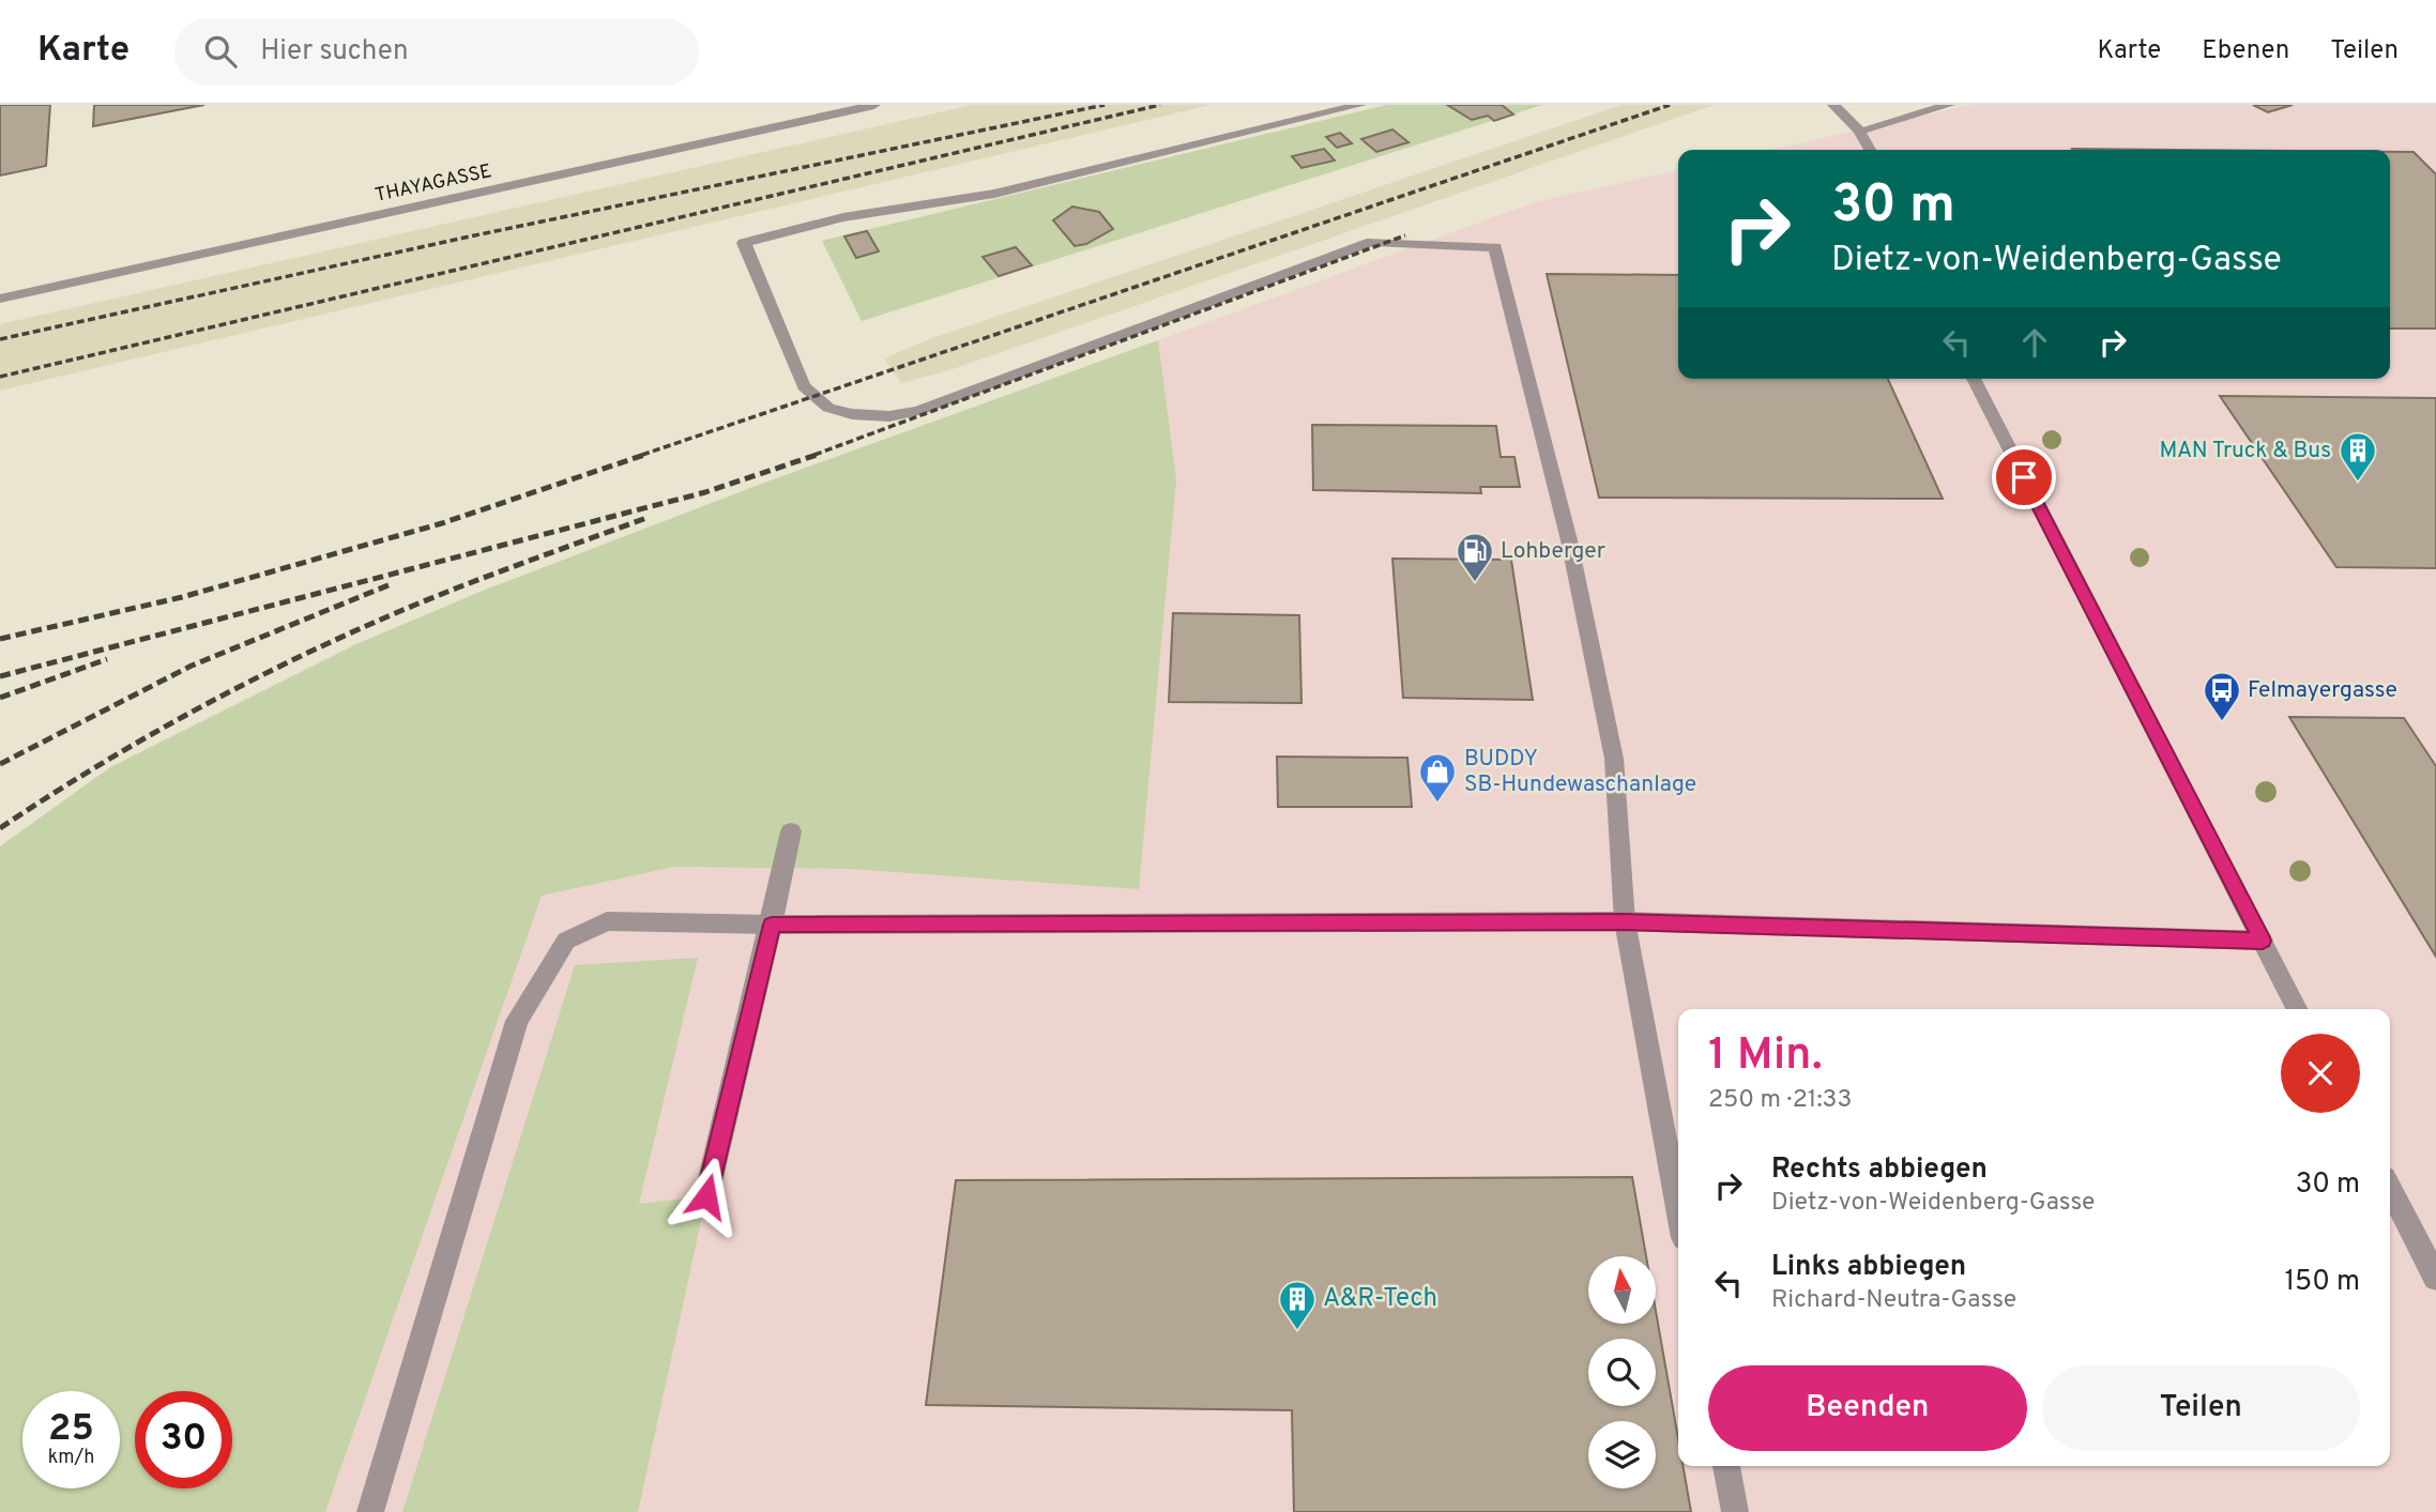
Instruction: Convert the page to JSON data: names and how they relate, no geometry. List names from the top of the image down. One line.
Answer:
{"streets":{"street":["THAYAGASSE"]},"places":{"building":["MAN Truck & Bus","A&R-Tech"],"fuel station":["Lohberger"],"bus stop":["Felmayergasse"],"shop":["BUDDY SB-Hundewaschanlage"]},"north":"top","page":{"header":"Karte","search":"Hier suchen","nav":["Karte","Ebenen","Teilen"],"turn":["30 m","Dietz-von-Weidenberg-Gasse"],"heading":["1 Min.","250 m · 21:33"],"list":[{"name":"Rechts abbiegen","note":"Dietz-von-Weidenberg-Gasse","value":"30 m"},{"name":"Links abbiegen","note":"Richard-Neutra-Gasse","value":"150 m"}],"buttons":["Beenden","Teilen"],"speed":"25 km/h","limit":"30"}}
